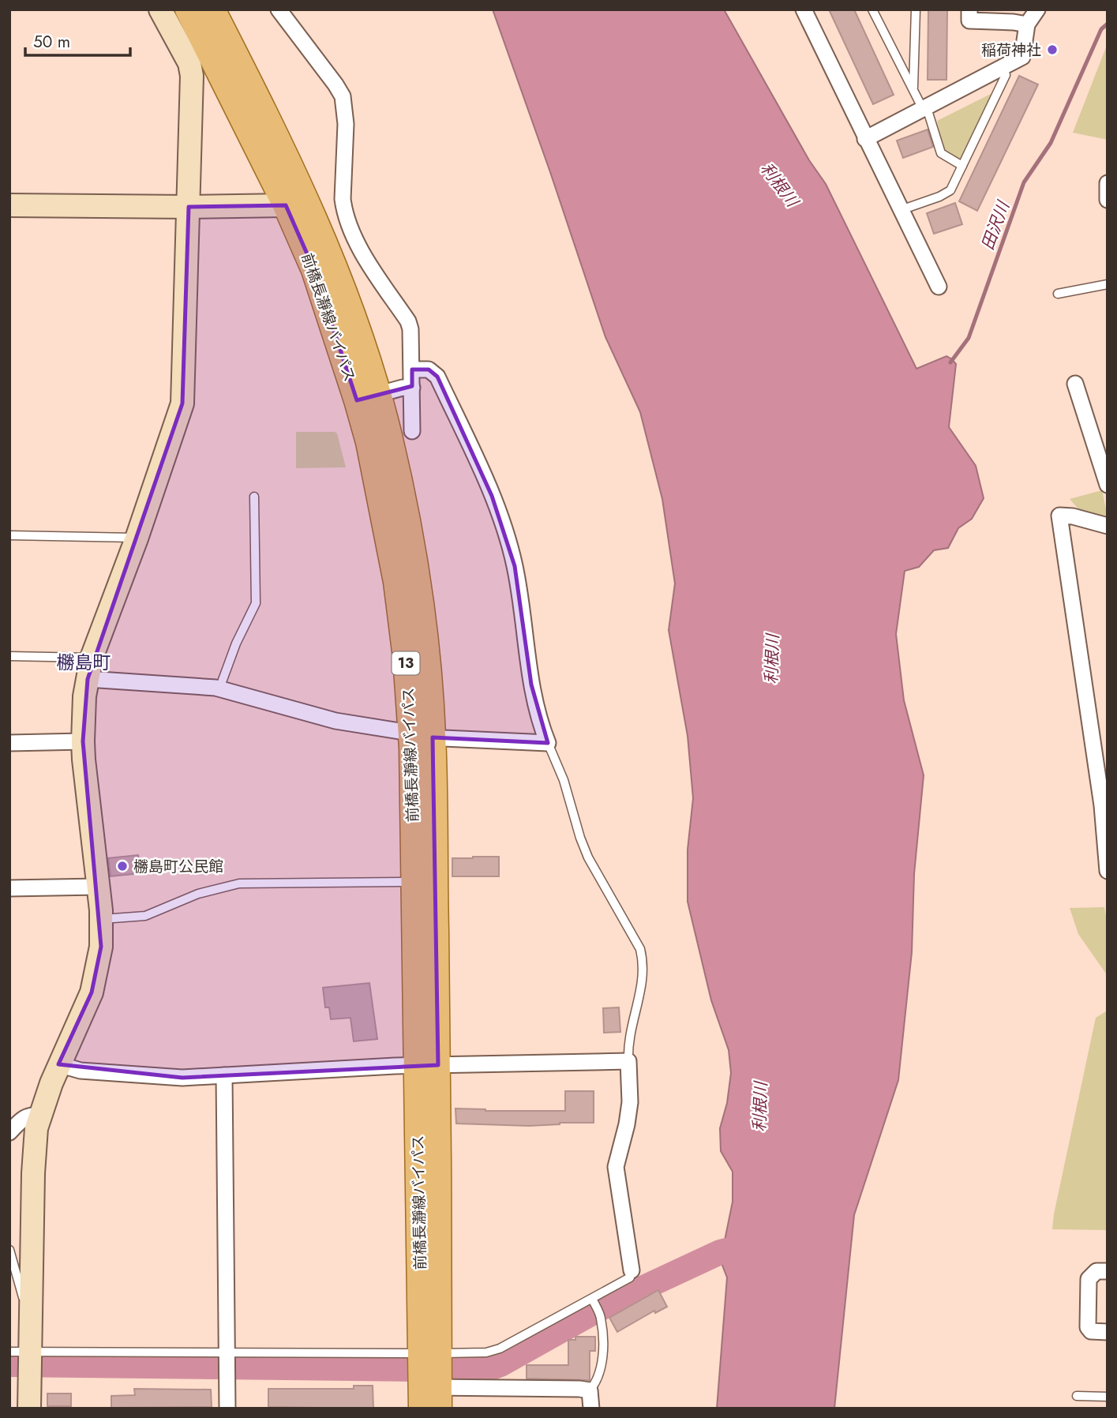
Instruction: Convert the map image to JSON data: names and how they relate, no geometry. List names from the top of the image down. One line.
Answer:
{"streets":{"main road":["前橋長瀞線バイパス","13"]},"districts":["橳島町"],"water":["利根川","田沢川"],"places":["稲荷神社","橳島町公民館"],"scale_bar":"50 m"}
